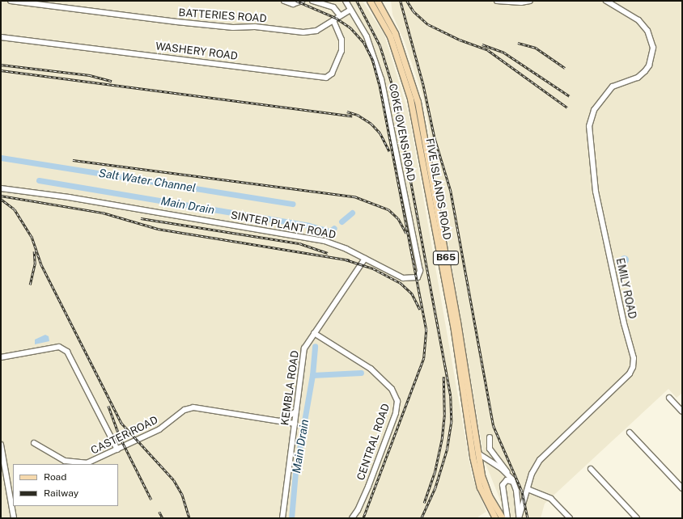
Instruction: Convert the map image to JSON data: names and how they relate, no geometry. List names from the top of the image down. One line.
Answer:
{"streets":{"main road":["FIVE ISLANDS ROAD","B65"],"street":["BATTERIES ROAD","WASHERY ROAD","COKE OVENS ROAD","SINTER PLANT ROAD","EMILY ROAD","KEMBLA ROAD","CASTER ROAD","CENTRAL ROAD"]},"crossings":[["BATTERIES ROAD","WASHERY ROAD"],["BATTERIES ROAD","COKE OVENS ROAD"],["COKE OVENS ROAD","SINTER PLANT ROAD"],["SINTER PLANT ROAD","KEMBLA ROAD"],["KEMBLA ROAD","CASTER ROAD"],["KEMBLA ROAD","CENTRAL ROAD"]],"water":["Salt Water Channel","Main Drain"],"legend":["Road","Railway"]}
